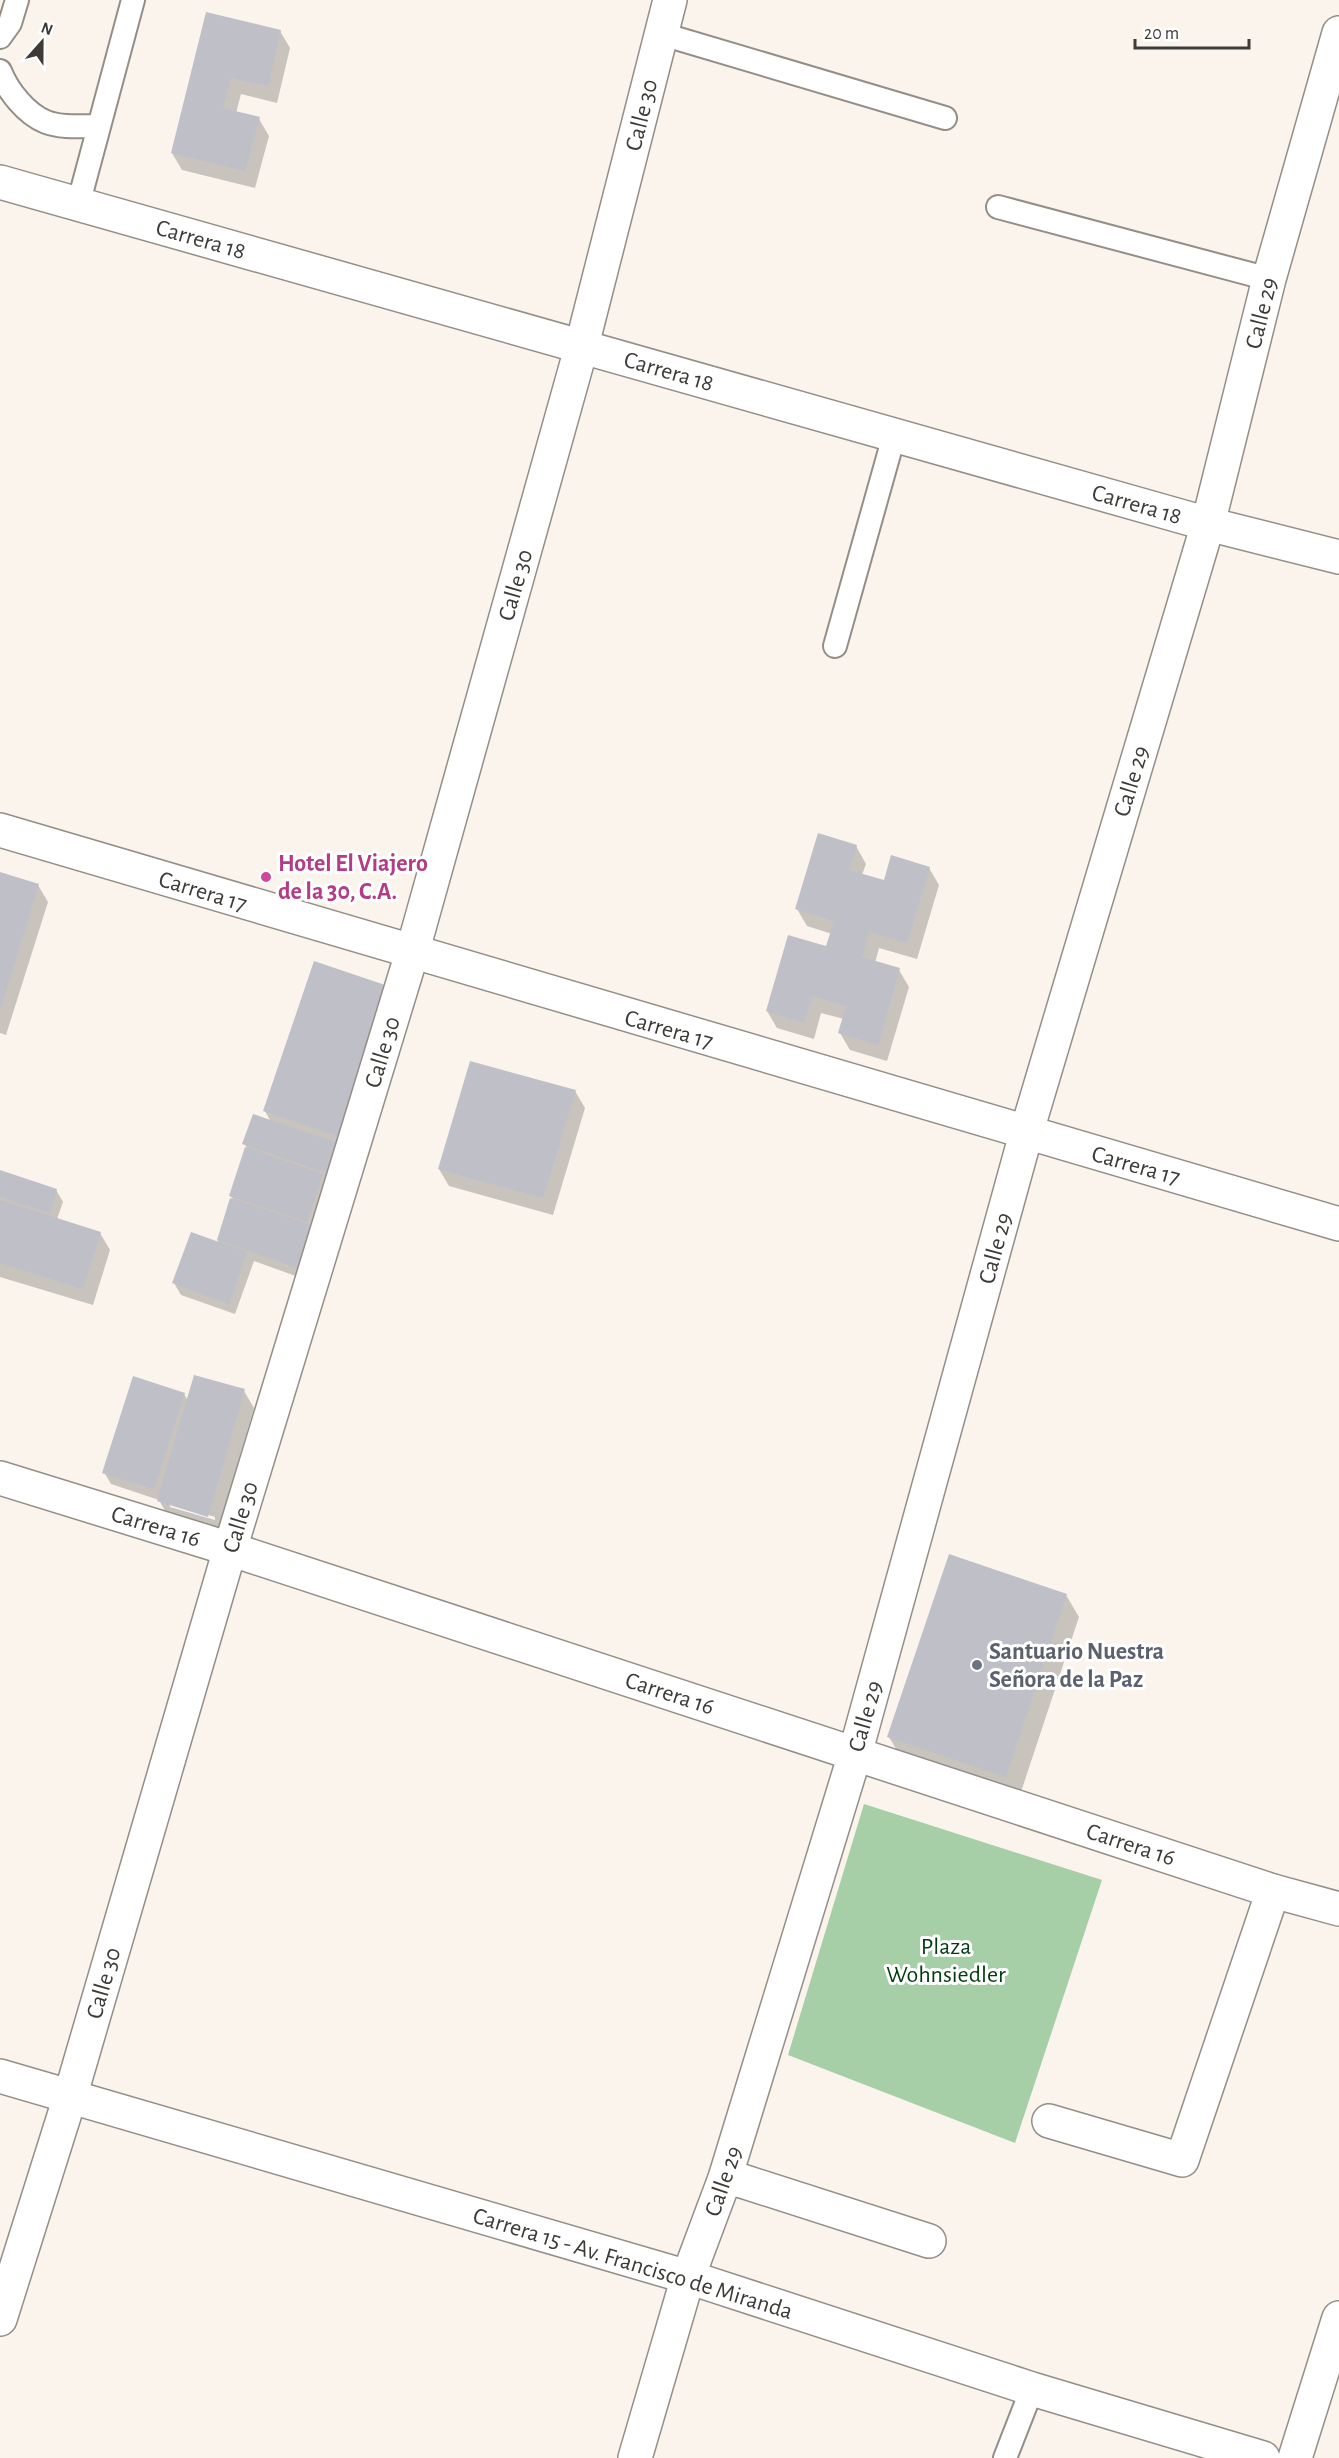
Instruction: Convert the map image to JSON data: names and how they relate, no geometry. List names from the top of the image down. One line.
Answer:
{"streets":{"street":["Calle 30","Carrera 18","Calle 29","Carrera 17","Carrera 16","Carrera 15 - Av. Francisco de Miranda"]},"crossings":[["Calle 30","Carrera 18"],["Calle 30","Carrera 17"],["Calle 30","Carrera 16"],["Calle 30","Carrera 15 - Av. Francisco de Miranda"],["Carrera 18","Calle 29"],["Calle 29","Carrera 17"],["Calle 29","Carrera 16"],["Calle 29","Carrera 15 - Av. Francisco de Miranda"]],"parks":["Plaza Wohnsiedler"],"places":["Hotel El Viajero de la 30, C.A.","Santuario Nuestra Señora de la Paz"],"scale_bar":"20 m","north":"top"}
